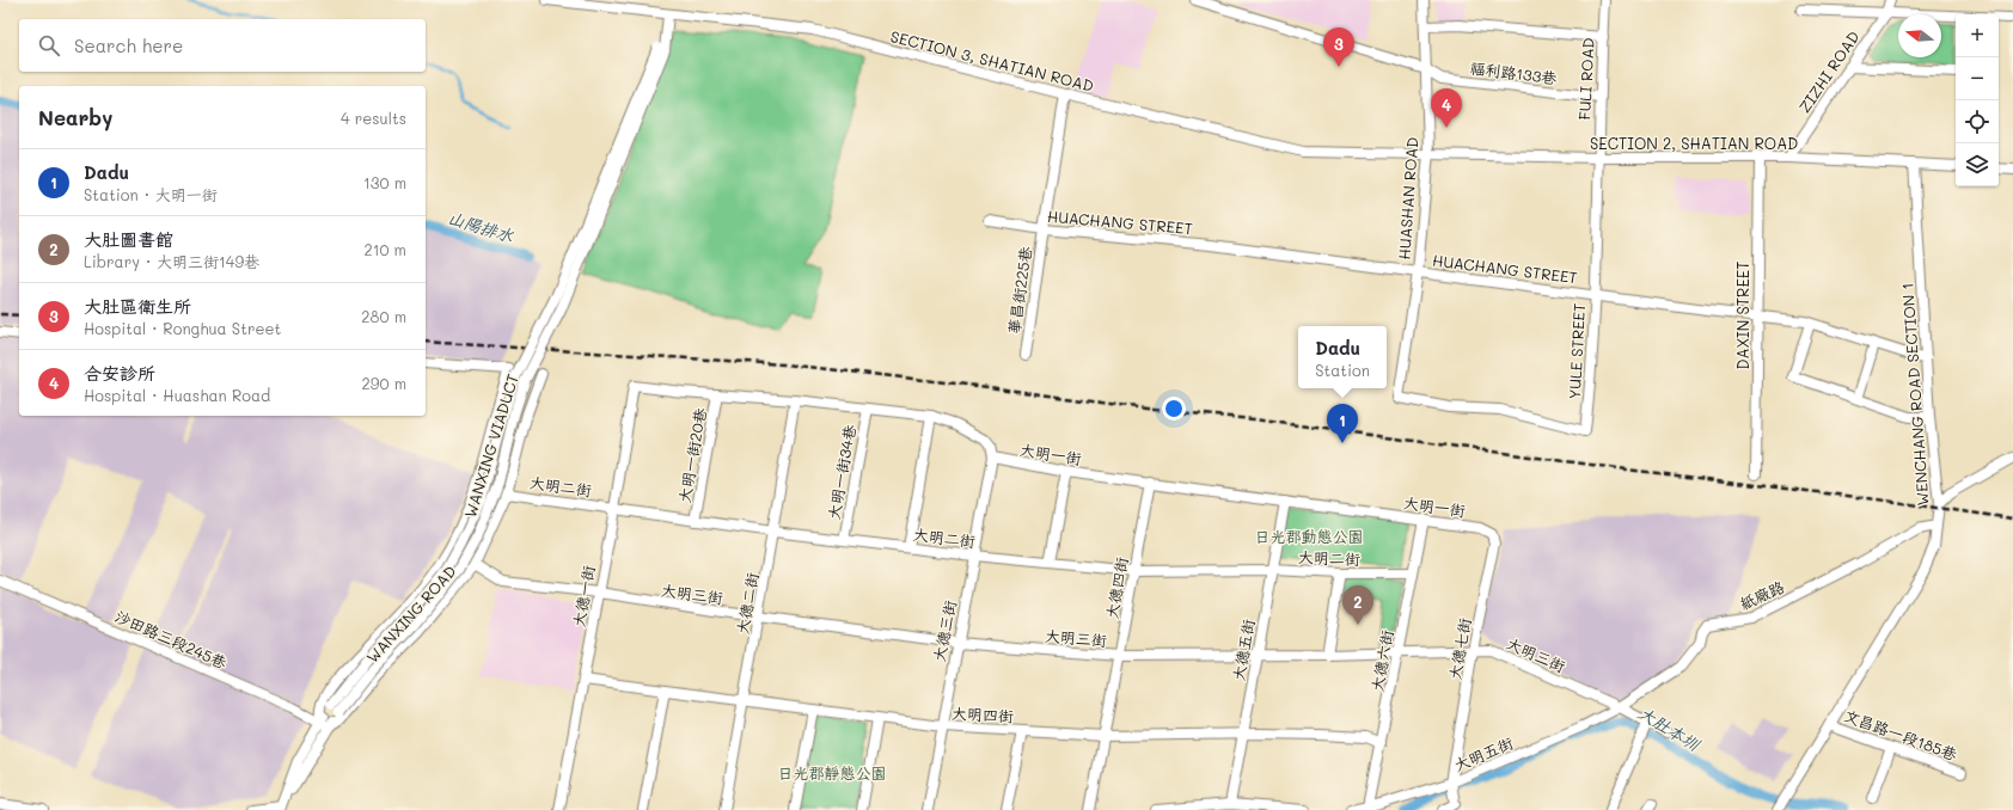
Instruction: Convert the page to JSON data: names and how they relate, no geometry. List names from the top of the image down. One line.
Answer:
{"streets":{"street":["SECTION 3, SHATIAN ROAD","ZIZHI ROAD","福利路133巷","FULI ROAD","SECTION 2, SHATIAN ROAD","HUASHAN ROAD","HUACHANG STREET","華昌街225巷","DAXIN STREET","YULE STREET","WENCHANG ROAD SECTION 1","WANXING VIADUCT","大明一街","大明一街20巷","大明一街34巷","大明二街","大德四街","大明三街","紙廠路","大德一街","大德二街","WANXING ROAD","大德三街","沙田路三段245巷","大德七街","大德五街","大德六街","大明四街","文昌路一段185巷","大明五街"]},"crossings":[["SECTION 3, SHATIAN ROAD","SECTION 2, SHATIAN ROAD"],["SECTION 3, SHATIAN ROAD","HUASHAN ROAD"],["SECTION 3, SHATIAN ROAD","華昌街225巷"],["ZIZHI ROAD","SECTION 2, SHATIAN ROAD"],["福利路133巷","FULI ROAD"],["福利路133巷","HUASHAN ROAD"],["FULI ROAD","SECTION 2, SHATIAN ROAD"],["FULI ROAD","YULE STREET"],["SECTION 2, SHATIAN ROAD","HUASHAN ROAD"],["SECTION 2, SHATIAN ROAD","DAXIN STREET"],["SECTION 2, SHATIAN ROAD","YULE STREET"],["SECTION 2, SHATIAN ROAD","WENCHANG ROAD SECTION 1"],["HUASHAN ROAD","HUACHANG STREET"],["HUASHAN ROAD","YULE STREET"],["HUACHANG STREET","華昌街225巷"],["HUACHANG STREET","DAXIN STREET"],["HUACHANG STREET","YULE STREET"],["HUACHANG STREET","WENCHANG ROAD SECTION 1"],["WENCHANG ROAD SECTION 1","紙廠路"],["WENCHANG ROAD SECTION 1","文昌路一段185巷"],["WANXING VIADUCT","WANXING ROAD"],["大明一街","大德四街"],["大明一街","大德三街"],["大明一街","大德七街"],["大明一街","大德五街"],["大明一街","大德六街"],["大明一街20巷","大明二街"],["大明一街20巷","大德一街"],["大明一街34巷","大明二街"],["大明二街","大德四街"],["大明二街","大德一街"],["大明二街","大德二街"],["大明二街","WANXING ROAD"],["大明二街","大德三街"],["大明二街","大德五街"],["大明二街","大德六街"],["大德四街","大明三街"],["大德四街","大明四街"],["大明三街","紙廠路"],["大明三街","大德一街"],["大明三街","大德二街"],["大明三街","WANXING ROAD"],["大明三街","大德三街"],["大明三街","大德七街"],["大明三街","大德五街"],["大明三街","大德六街"],["大明三街","大明五街"],["紙廠路","大明五街"],["大德一街","大明四街"],["大德二街","大明四街"],["WANXING ROAD","沙田路三段245巷"],["大德三街","大明四街"],["大德七街","大明五街"],["大德五街","大明四街"],["大德六街","大明四街"],["大德六街","大明五街"]],"water":["山陽排水","大肚本圳"],"parks":["日光郡動態公園","日光郡靜態公園"],"north":"left","page":{"map_buttons":["+","−"],"search":"Search here","pins":["3","4","1","2"],"heading":["Nearby","4 results"],"list":[{"mark":"1","name":"Dadu","note":"Station · 大明一街","value":"130 m"},{"mark":"2","name":"大肚圖書館","note":"Library · 大明三街149巷","value":"210 m"},{"mark":"3","name":"大肚區衛生所","note":"Hospital · Ronghua Street","value":"280 m"},{"mark":"4","name":"合安診所","note":"Hospital · Huashan Road","value":"290 m"}],"popup":["Dadu","Station"]}}
